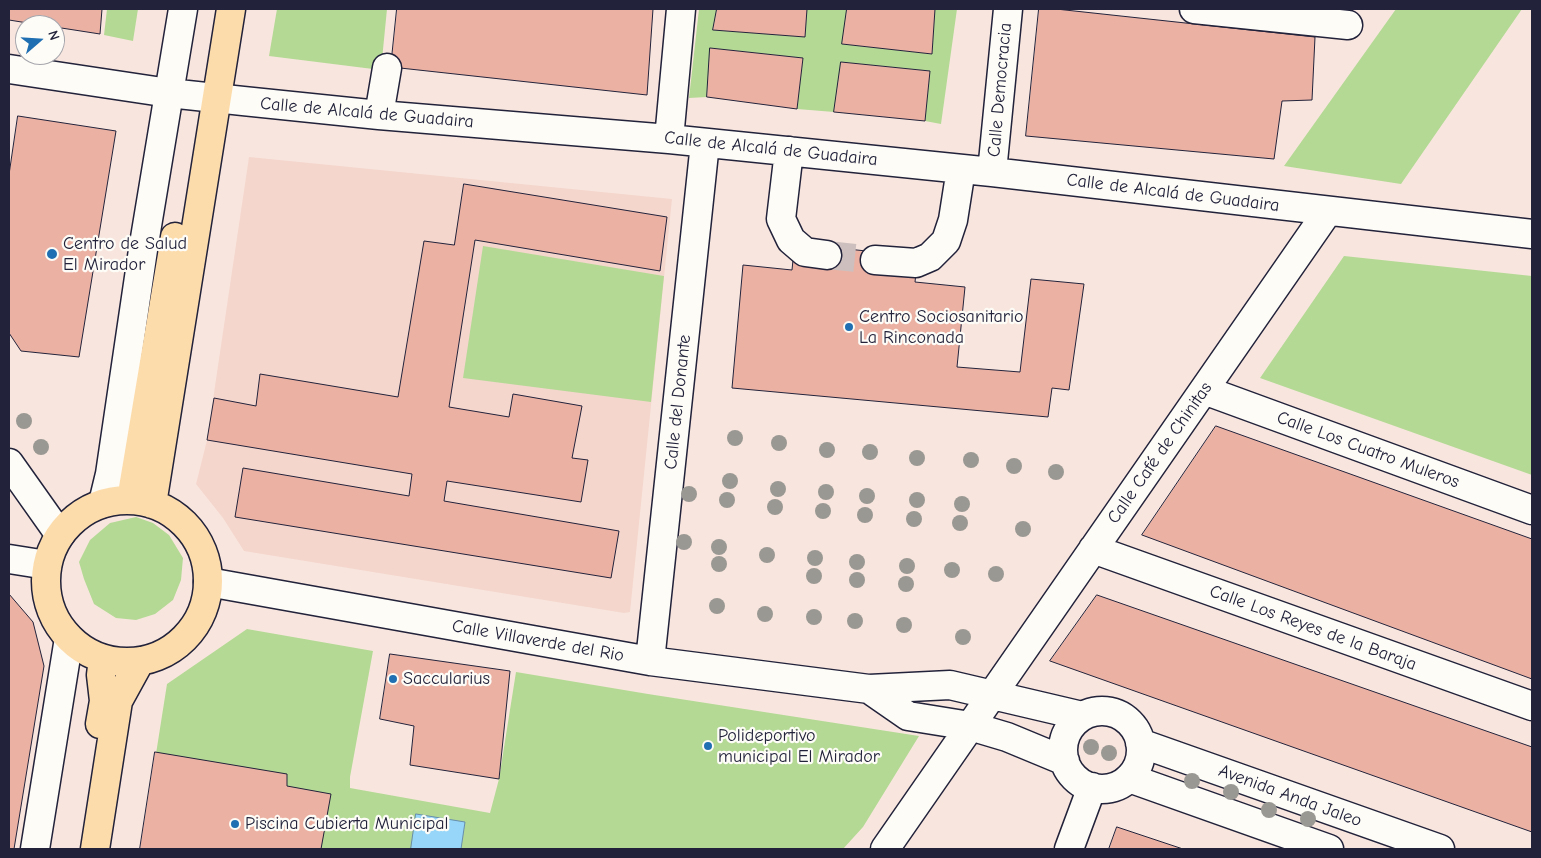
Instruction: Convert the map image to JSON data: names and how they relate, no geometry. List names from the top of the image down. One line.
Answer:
{"streets":{"street":["Calle Democracia","Calle de Alcalá de Guadaira","Calle del Donante","Calle Los Cuatro Muleros","Calle Café de Chinitas","Calle Los Reyes de la Baraja","Calle Villaverde del Rio","Avenida Anda Jaleo"]},"crossings":[["Calle Democracia","Calle de Alcalá de Guadaira"],["Calle de Alcalá de Guadaira","Calle del Donante"],["Calle de Alcalá de Guadaira","Calle Café de Chinitas"],["Calle del Donante","Calle Villaverde del Rio"],["Calle Los Cuatro Muleros","Calle Café de Chinitas"],["Calle Café de Chinitas","Calle Los Reyes de la Baraja"],["Calle Café de Chinitas","Calle Villaverde del Rio"]],"places":["Centro de Salud El Mirador","Centro Sociosanitario La Rinconada","Saccularius","Polideportivo municipal El Mirador","Piscina Cubierta Municipal"],"north":"right"}
